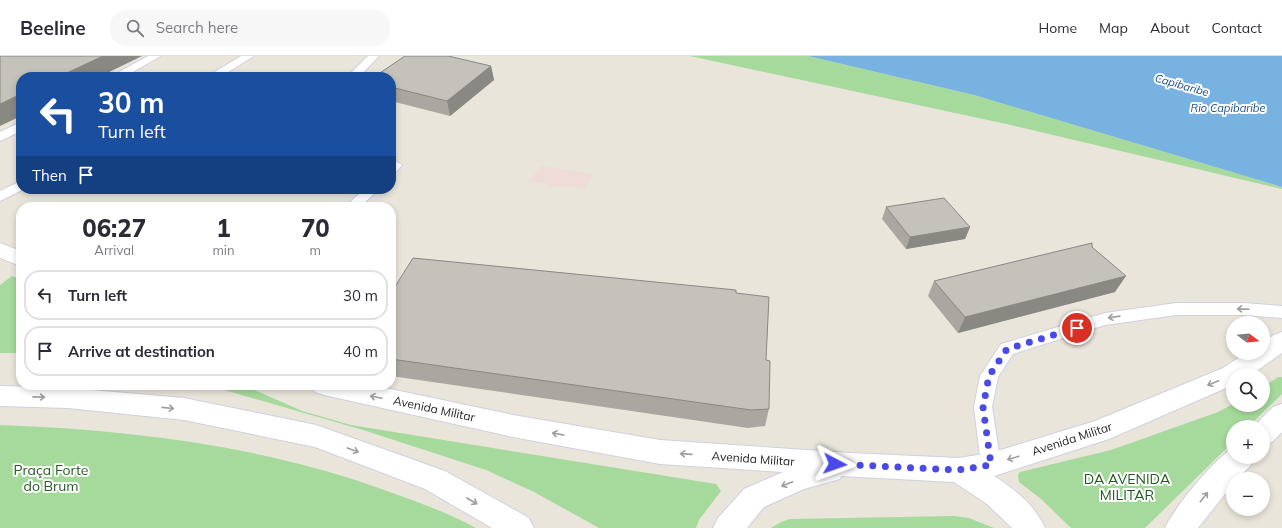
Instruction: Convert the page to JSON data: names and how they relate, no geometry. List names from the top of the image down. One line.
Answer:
{"streets":{"main road":["Avenida Militar"]},"one_way":["Avenida Militar"],"water":["Capibaribe","Rio Capibaribe"],"parks":["Praça Forte do Brum","DA AVENIDA MILITAR"],"north":"right","page":{"header":"Beeline","search":"Search here","nav":["Home","Map","About","Contact"],"turn":["30 m","Turn left"],"then":"Then","eta":["06:27","Arrival","1","min","70","m"],"list":[{"name":"Turn left","value":"30 m"},{"name":"Arrive at destination","value":"40 m"}],"map_buttons":["+","−"]}}
